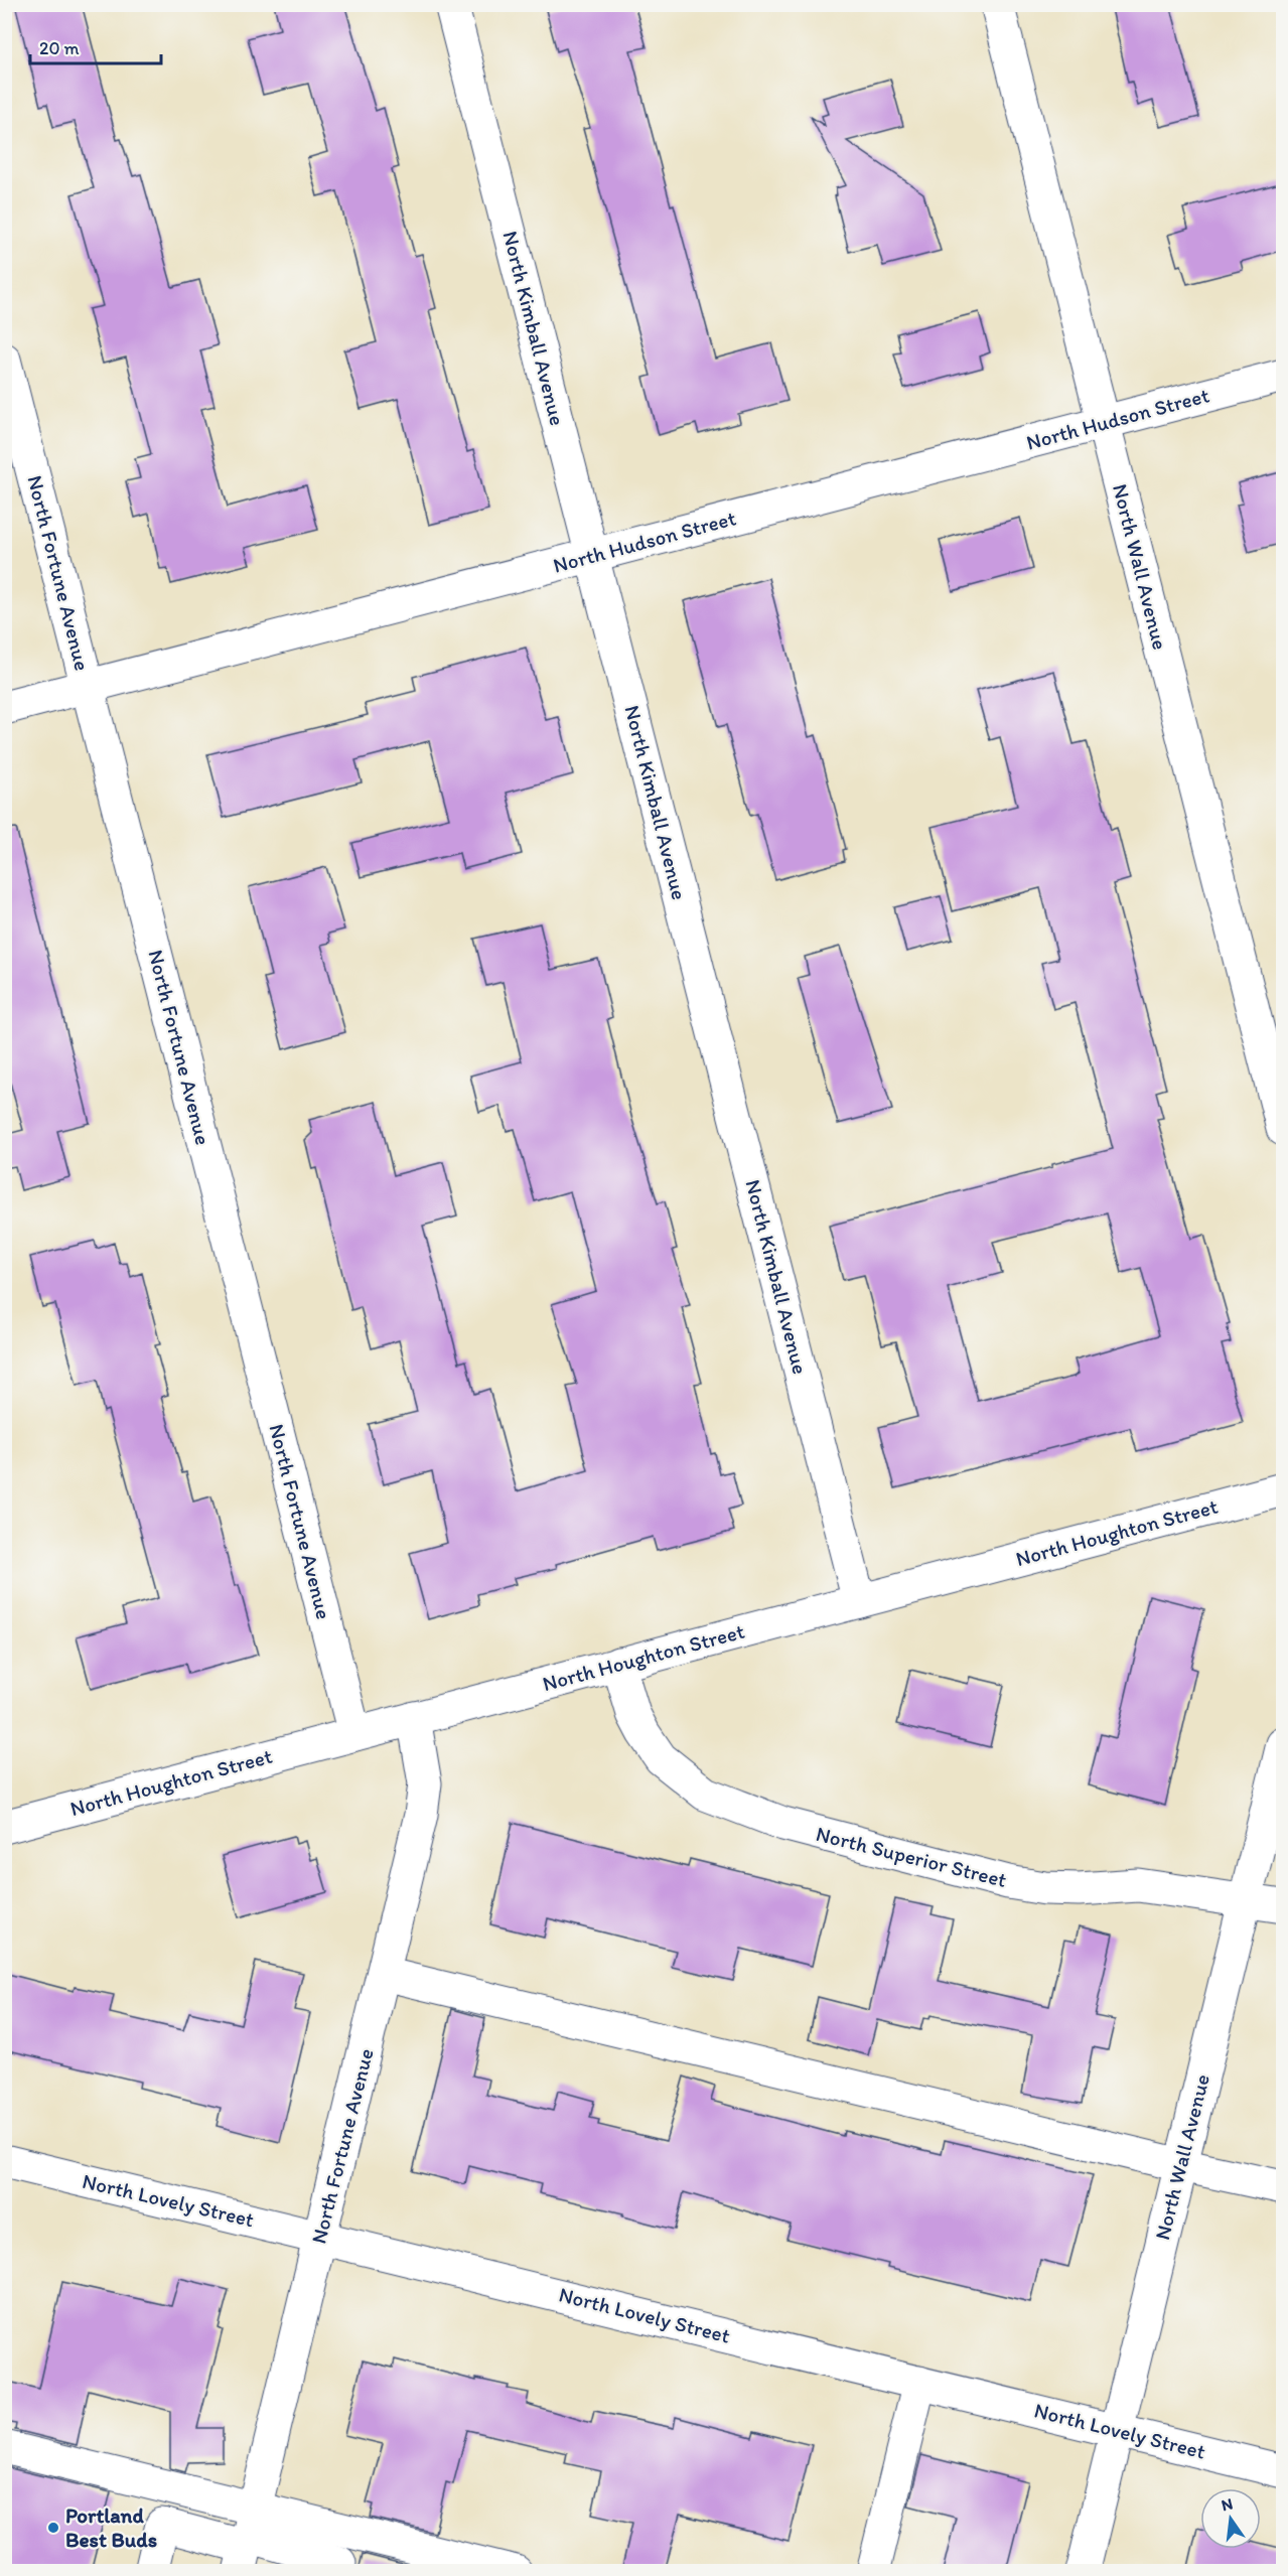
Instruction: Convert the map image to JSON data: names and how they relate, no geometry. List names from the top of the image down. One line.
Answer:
{"streets":{"street":["North Kimball Avenue","North Hudson Street","North Wall Avenue","North Fortune Avenue","North Houghton Street","North Superior Street","North Lovely Street"]},"crossings":[["North Kimball Avenue","North Hudson Street"],["North Kimball Avenue","North Houghton Street"],["North Hudson Street","North Wall Avenue"],["North Hudson Street","North Fortune Avenue"],["North Wall Avenue","North Superior Street"],["North Wall Avenue","North Lovely Street"],["North Fortune Avenue","North Houghton Street"],["North Fortune Avenue","North Lovely Street"],["North Houghton Street","North Superior Street"]],"places":["Portland Best Buds"],"scale_bar":"20 m","north":"top"}
